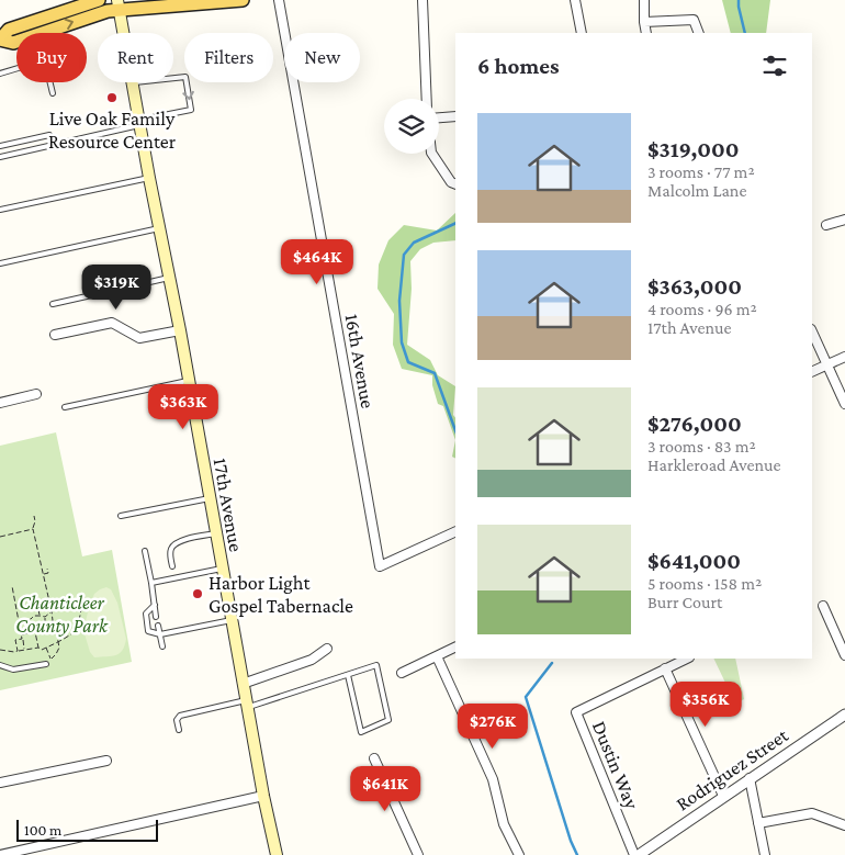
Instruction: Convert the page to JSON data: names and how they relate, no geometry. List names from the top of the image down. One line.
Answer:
{"streets":{"main road":["17th Avenue"],"street":["16th Avenue","Dustin Way","Rodriguez Street"]},"parks":["Chanticleer County Park"],"places":["Live Oak Family Resource Center","Harbor Light Gospel Tabernacle"],"scale_bar":"100 m","page":{"chip":["Buy","Rent","Filters","New"],"heading":"6 homes","list":[{"name":"$319,000","note":"3 rooms · 77 m² · Malcolm Lane"},{"name":"$363,000","note":"4 rooms · 96 m² · 17th Avenue"},{"name":"$276,000","note":"3 rooms · 83 m² · Harkleroad Avenue"},{"name":"$641,000","note":"5 rooms · 158 m² · Burr Court"}],"price":["$464K","$319K","$363K","$356K","$276K","$641K"],"scale":"100 m"}}
